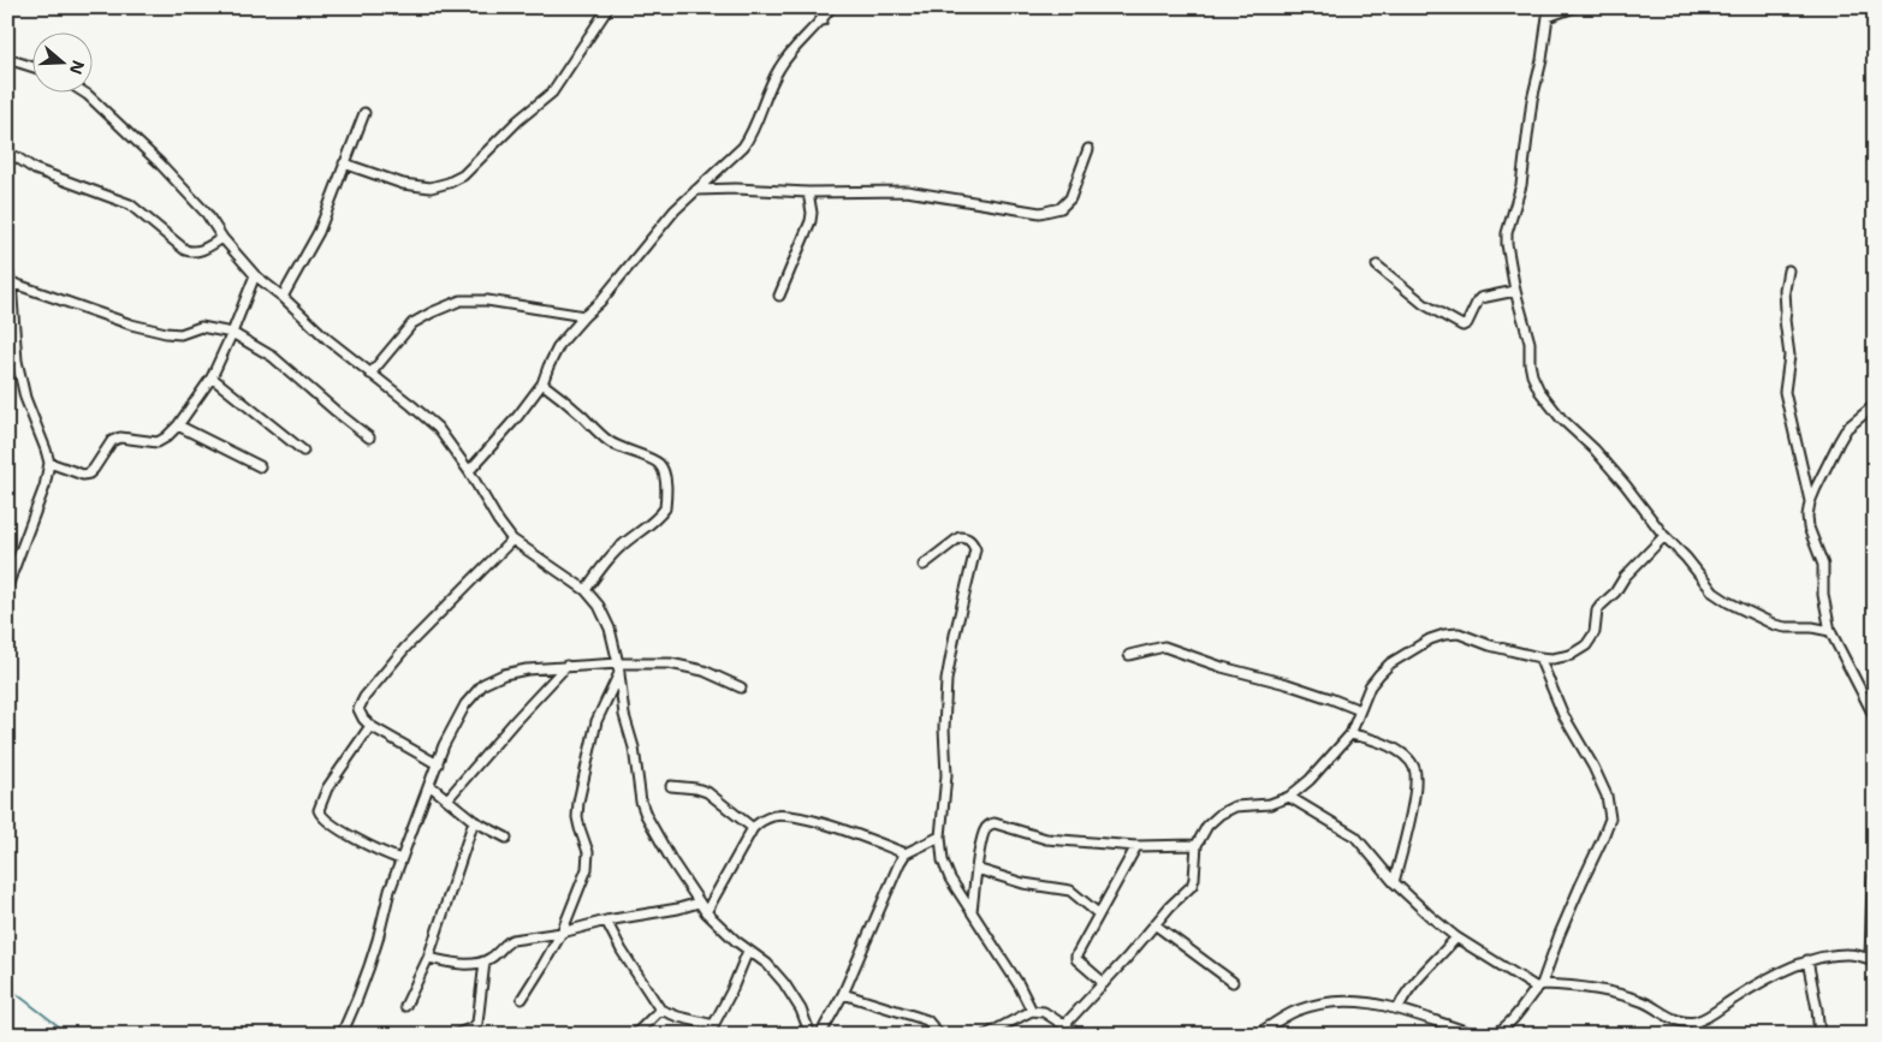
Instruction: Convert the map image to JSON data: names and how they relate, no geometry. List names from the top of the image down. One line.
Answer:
{"north":"right"}
